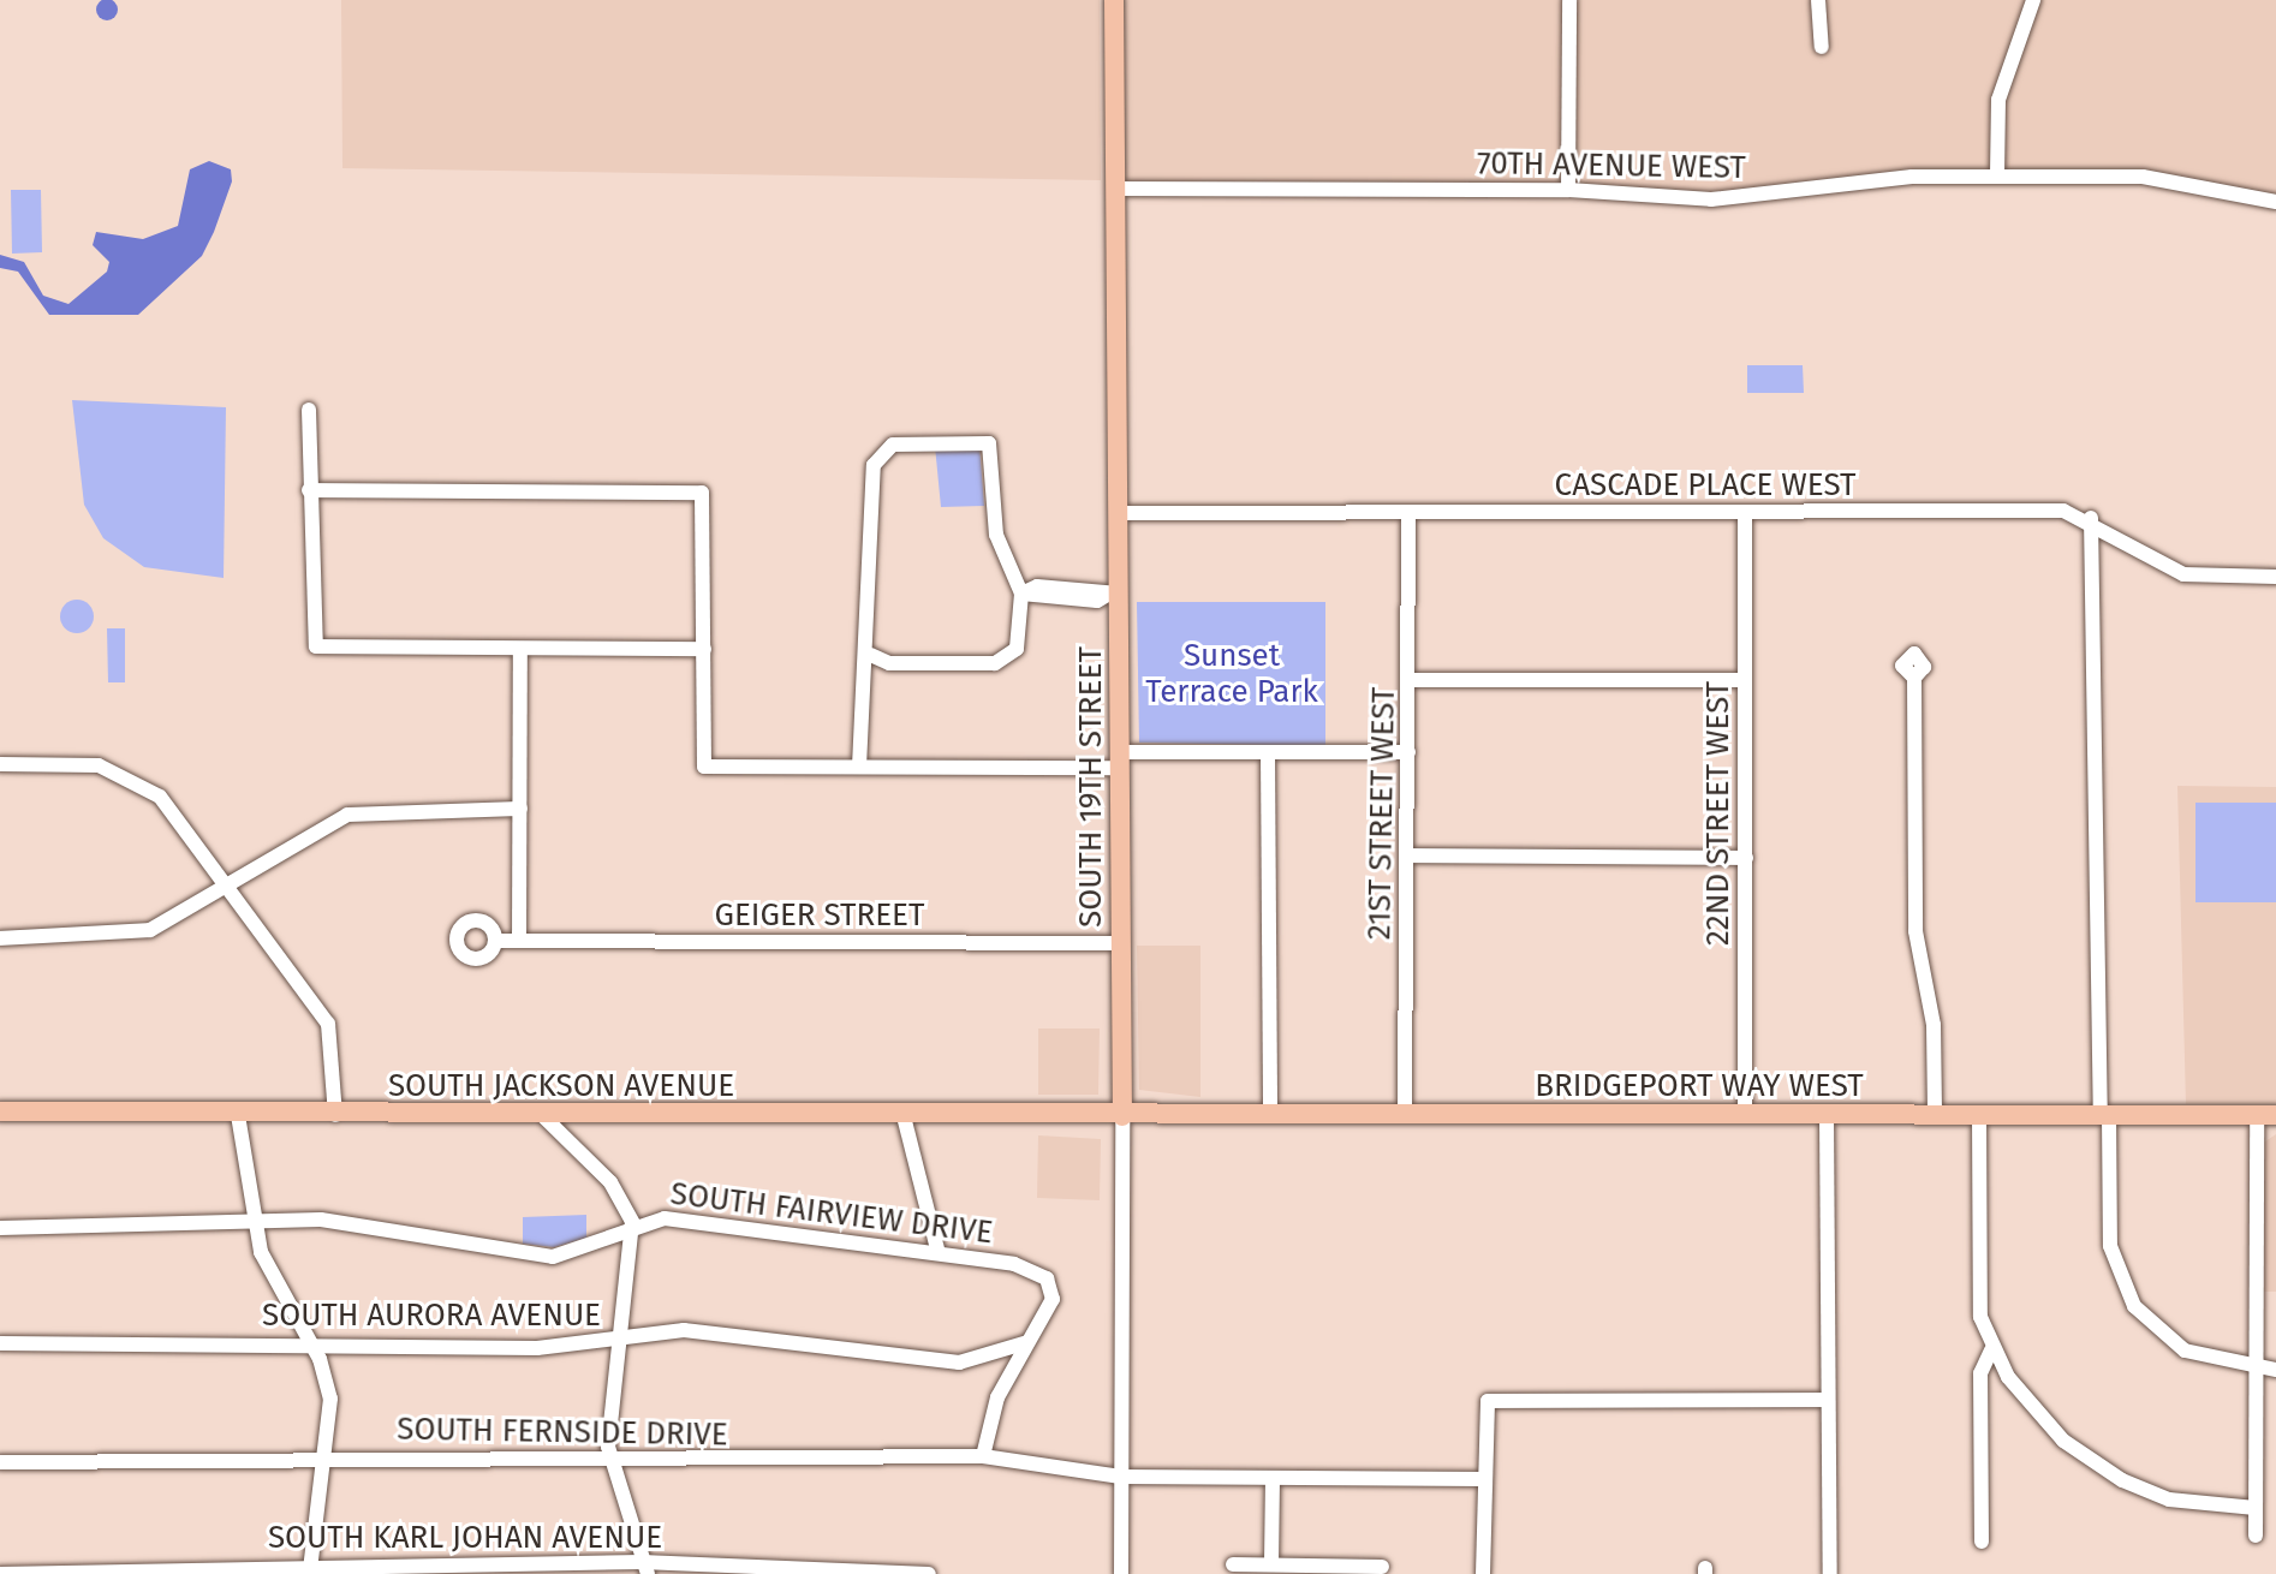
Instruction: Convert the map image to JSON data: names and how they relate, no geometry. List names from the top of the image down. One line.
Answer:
{"streets":{"main road":["SOUTH 19TH STREET","SOUTH JACKSON AVENUE","BRIDGEPORT WAY WEST"],"street":["70TH AVENUE WEST","CASCADE PLACE WEST","21ST STREET WEST","22ND STREET WEST","GEIGER STREET","SOUTH FAIRVIEW DRIVE","SOUTH AURORA AVENUE","SOUTH FERNSIDE DRIVE","SOUTH KARL JOHAN AVENUE"]},"crossings":[["70TH AVENUE WEST","SOUTH 19TH STREET"],["CASCADE PLACE WEST","SOUTH 19TH STREET"],["CASCADE PLACE WEST","21ST STREET WEST"],["CASCADE PLACE WEST","22ND STREET WEST"],["SOUTH 19TH STREET","GEIGER STREET"],["SOUTH 19TH STREET","SOUTH JACKSON AVENUE"],["SOUTH 19TH STREET","BRIDGEPORT WAY WEST"],["SOUTH 19TH STREET","SOUTH FERNSIDE DRIVE"],["21ST STREET WEST","BRIDGEPORT WAY WEST"],["22ND STREET WEST","BRIDGEPORT WAY WEST"],["SOUTH JACKSON AVENUE","BRIDGEPORT WAY WEST"],["SOUTH FAIRVIEW DRIVE","SOUTH AURORA AVENUE"]],"parks":["Sunset Terrace Park"]}
